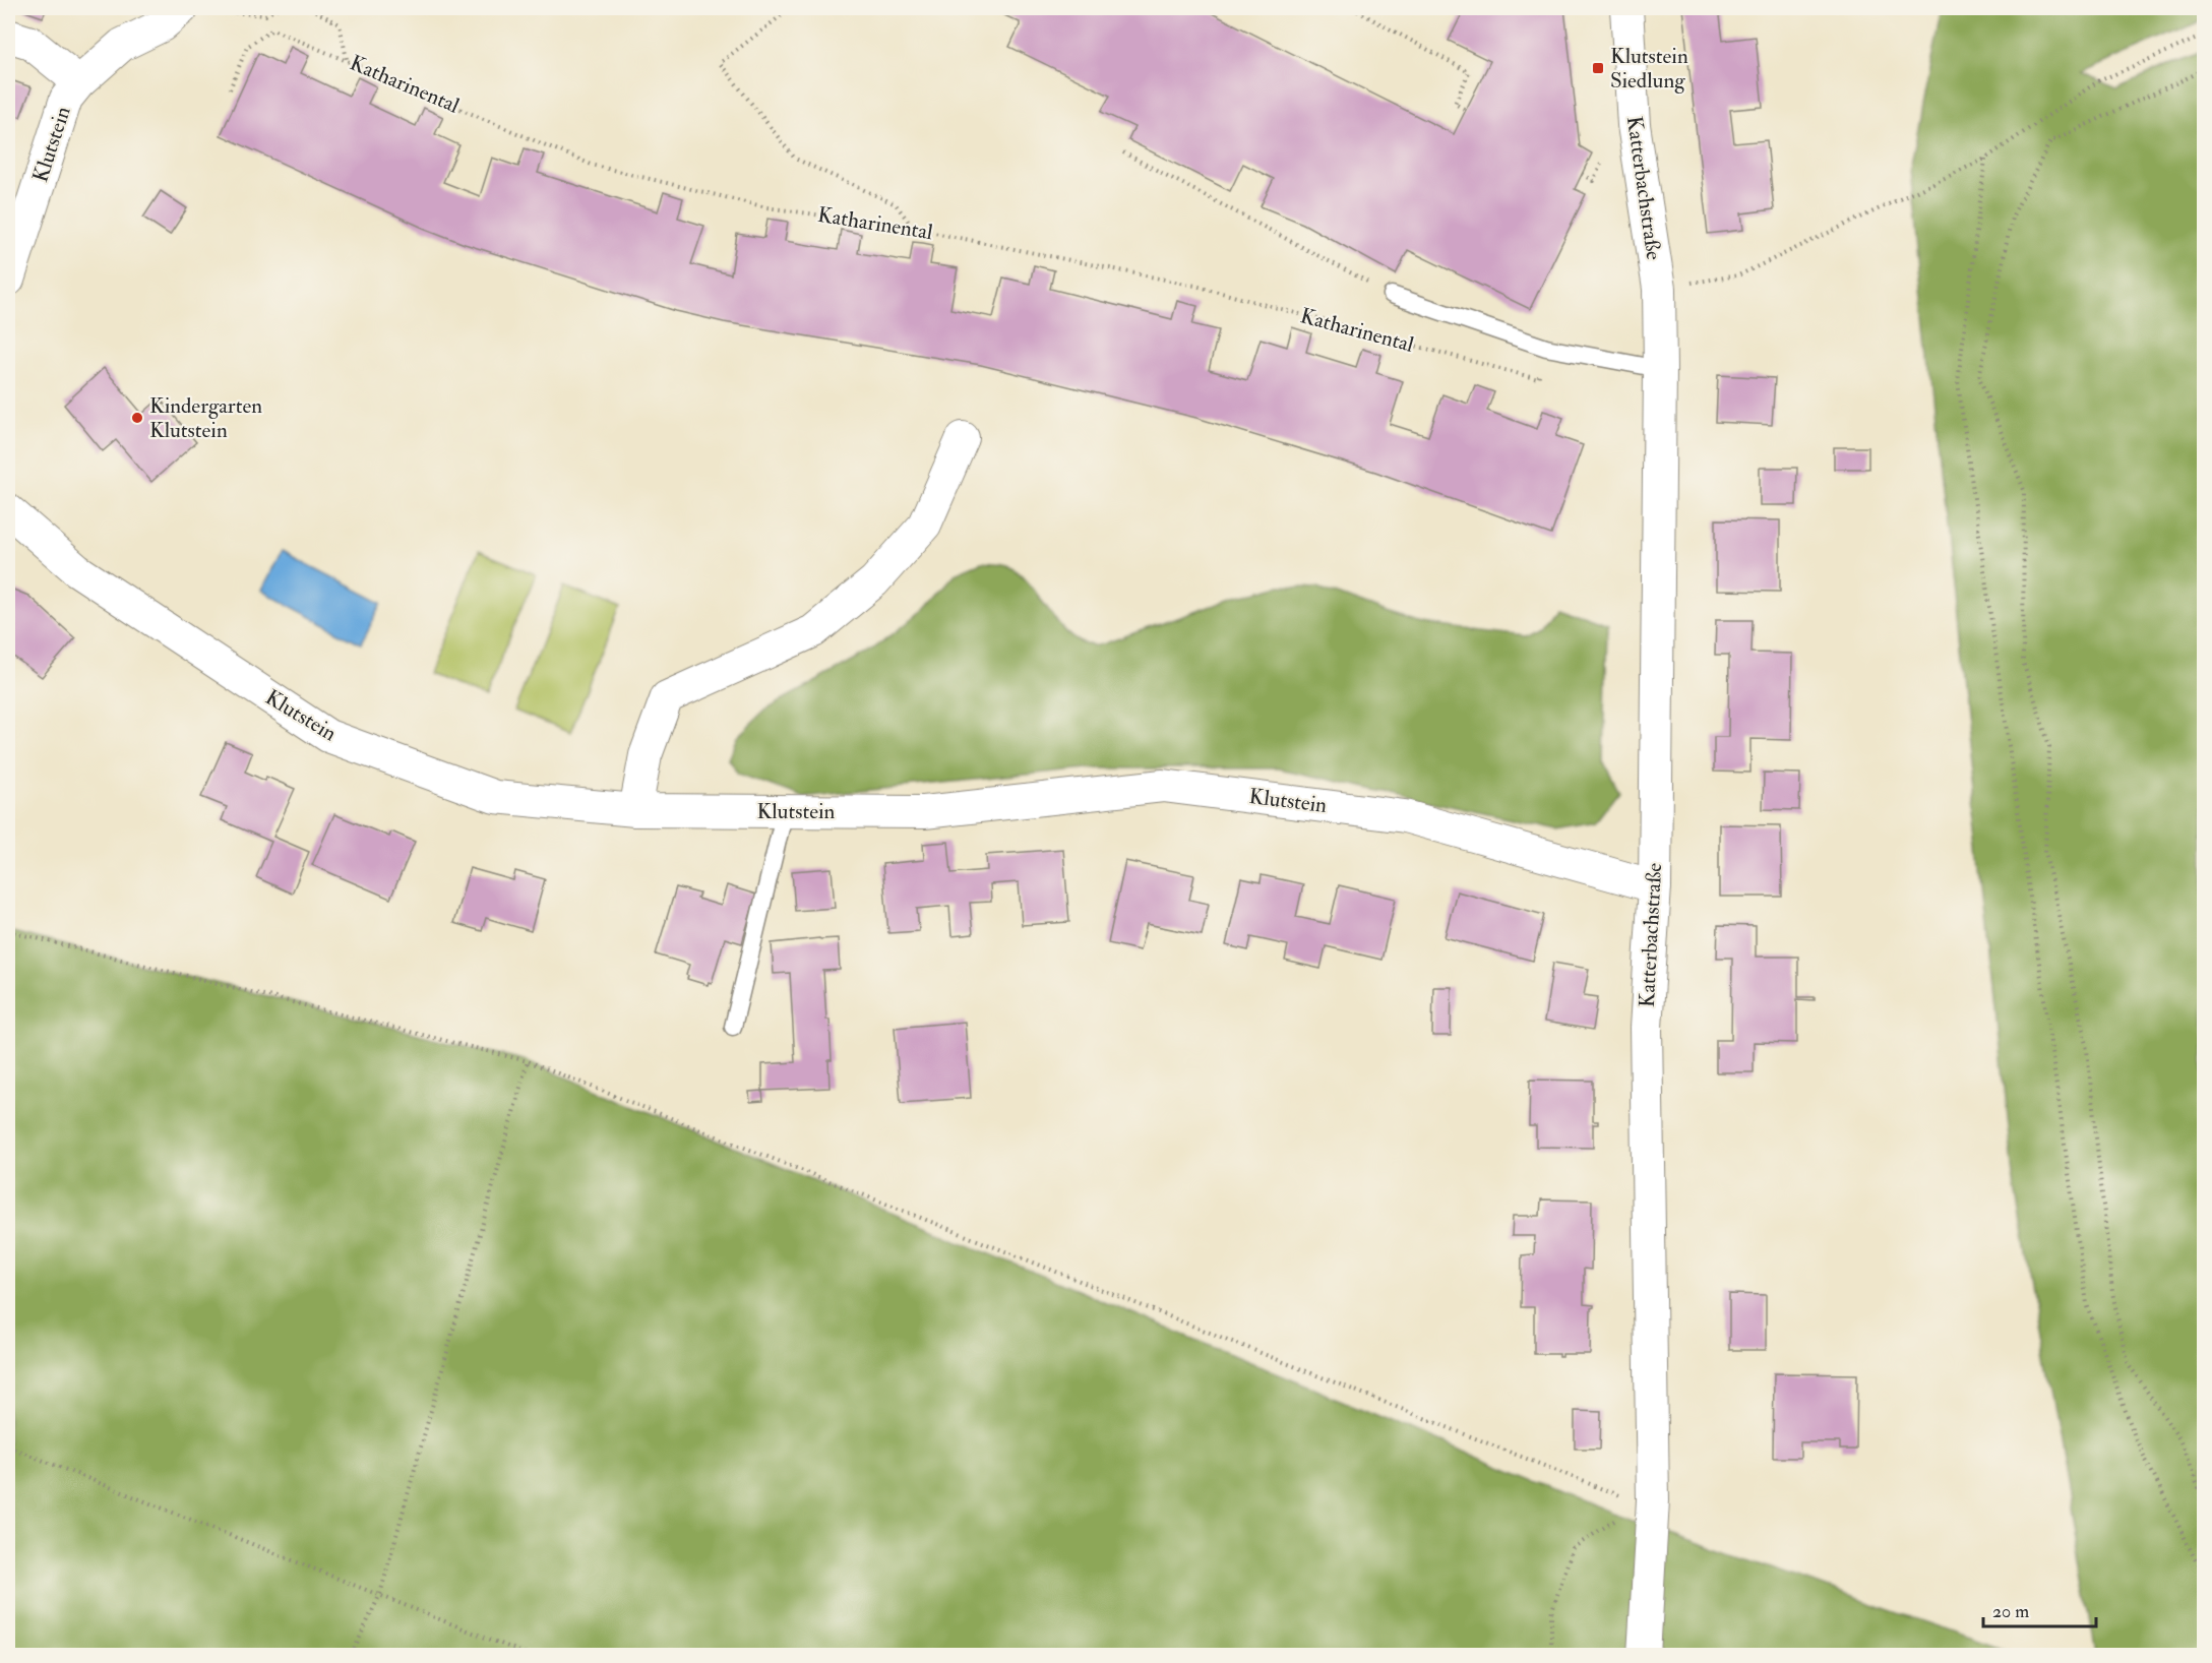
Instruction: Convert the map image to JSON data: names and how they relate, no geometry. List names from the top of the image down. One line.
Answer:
{"streets":{"street":["Klutstein","Katterbachstraße"],"path":["Katharinental"]},"crossings":[["Klutstein","Katterbachstraße"]],"places":{"transit":["Klutstein Siedlung"],"other":["Kindergarten Klutstein"]},"scale_bar":"20 m"}
